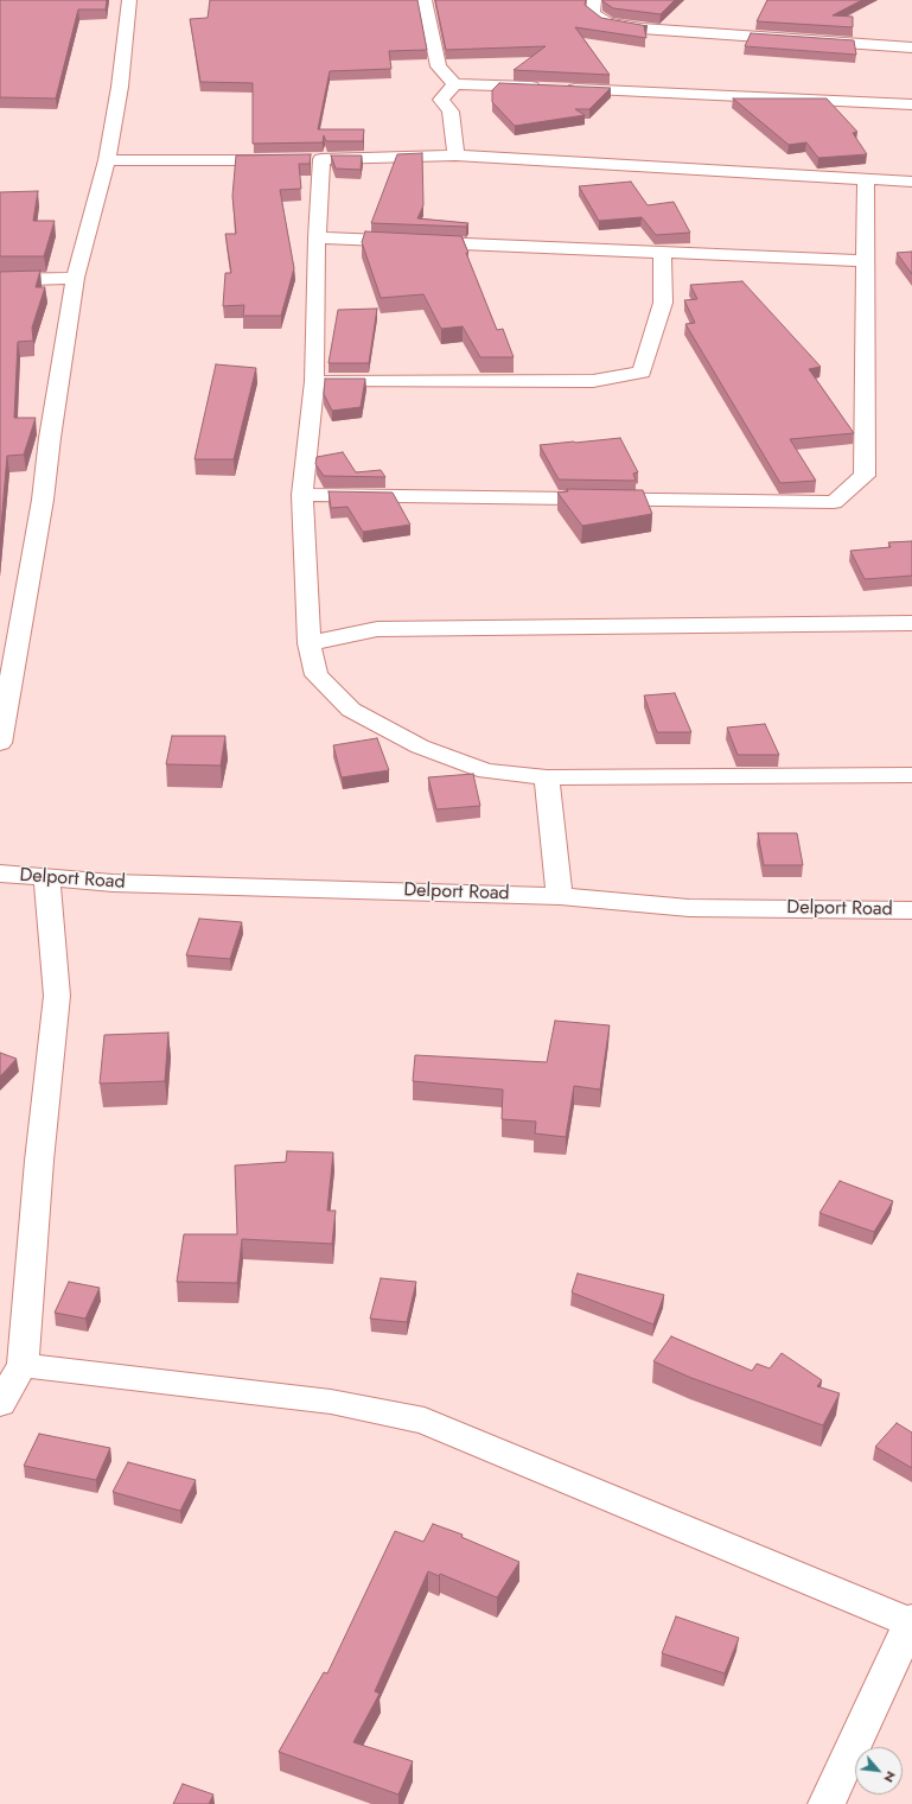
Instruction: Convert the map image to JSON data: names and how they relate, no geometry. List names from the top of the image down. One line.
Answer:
{"streets":{"street":["Delport Road"]},"north":"bottom right"}
